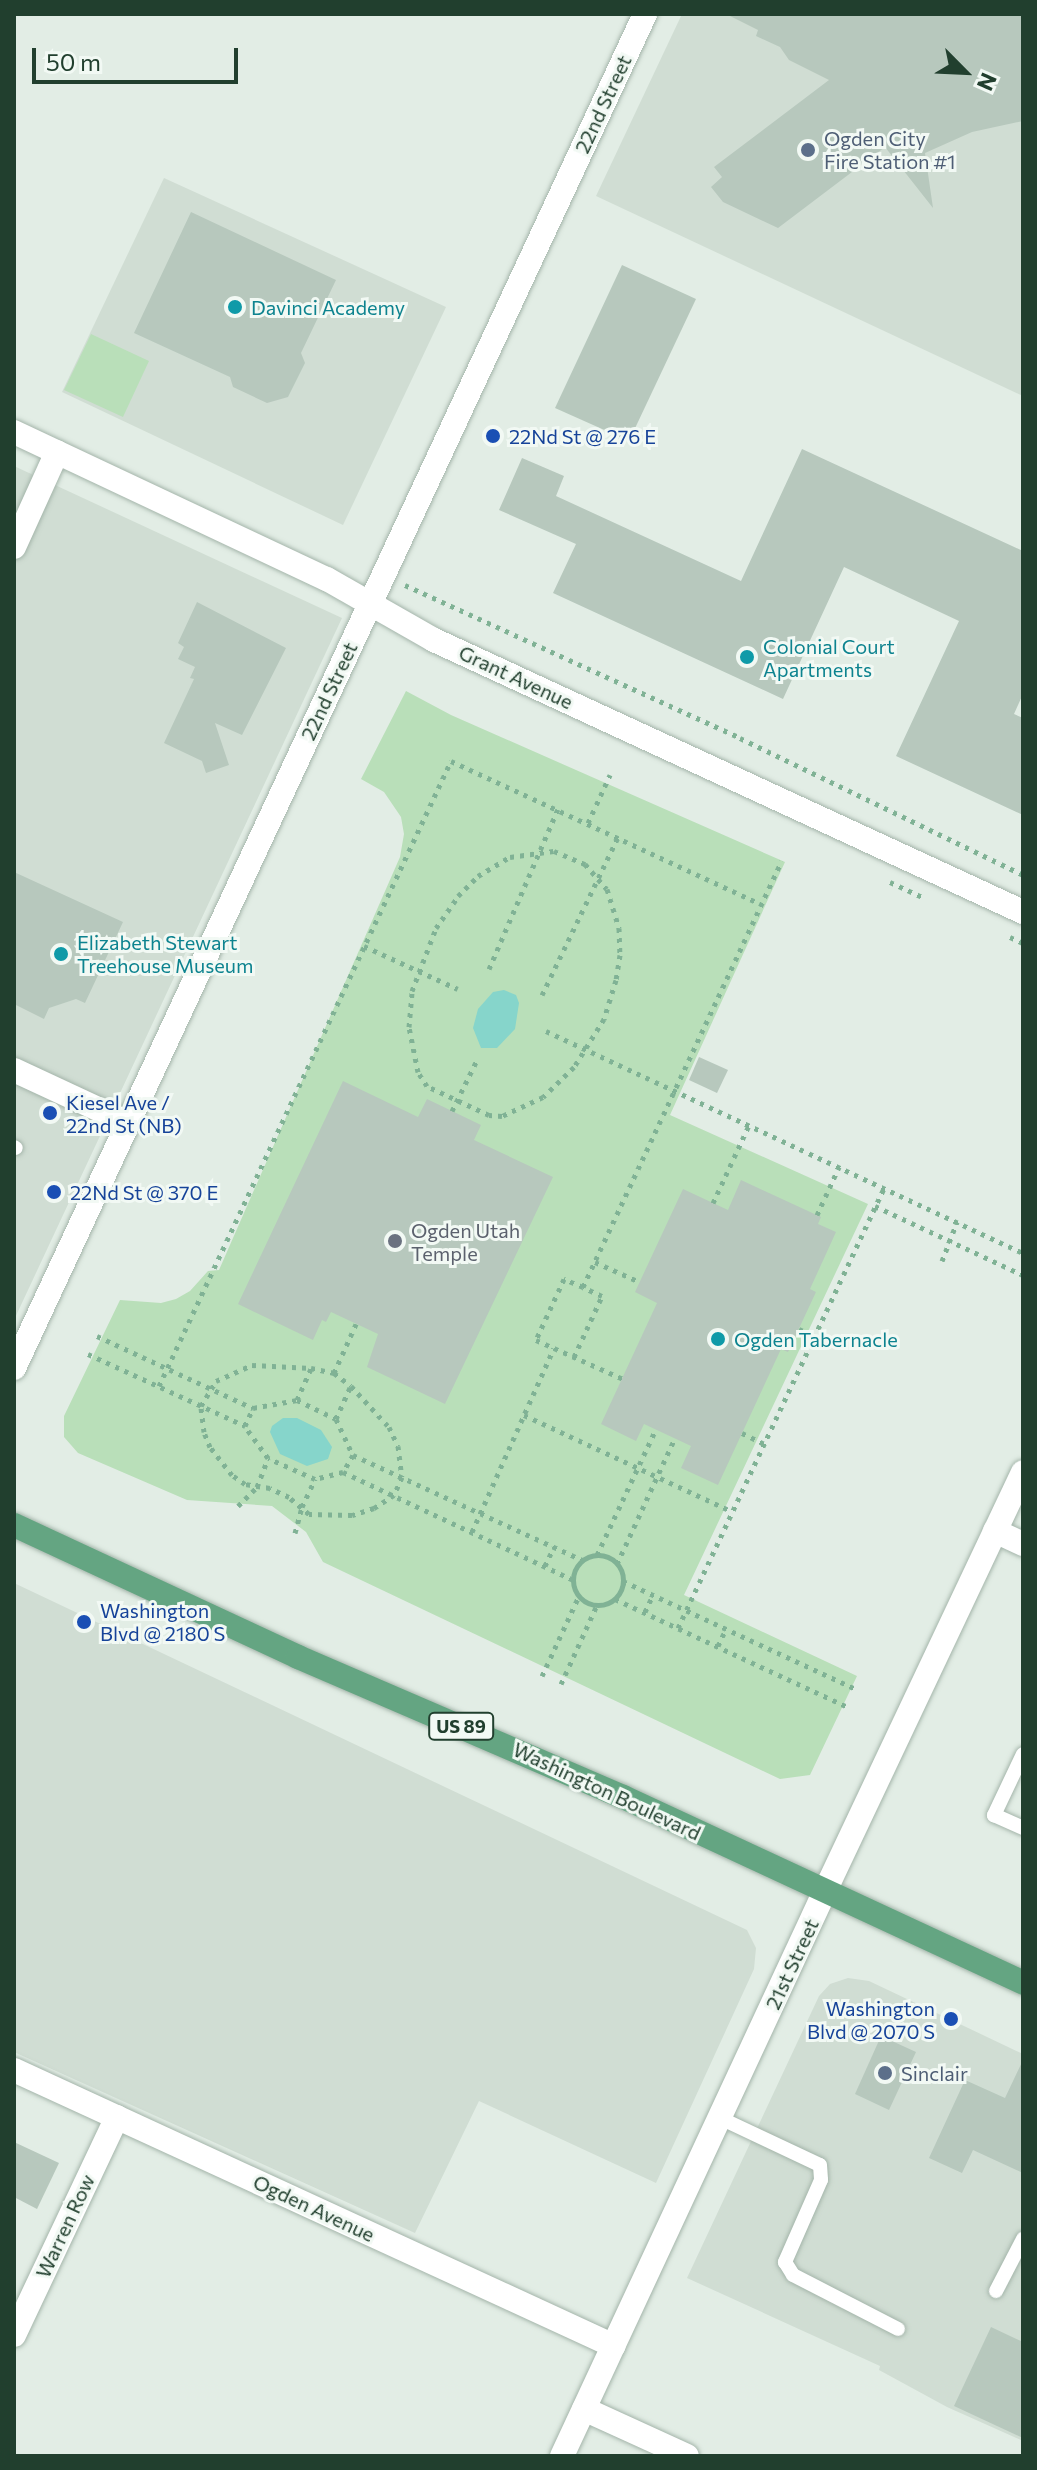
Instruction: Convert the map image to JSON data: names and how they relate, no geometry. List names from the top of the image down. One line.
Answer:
{"streets":{"main road":["US 89","Washington Boulevard"],"street":["22nd Street","Grant Avenue","21st Street","Ogden Avenue","Warren Row"]},"crossings":[["22nd Street","Grant Avenue"],["Washington Boulevard","21st Street"],["21st Street","Ogden Avenue"],["Ogden Avenue","Warren Row"]],"places":["Ogden City Fire Station #1","Davinci Academy","22Nd St @ 276 E","Colonial Court Apartments","Elizabeth Stewart Treehouse Museum","Kiesel Ave / 22nd St (NB)","22Nd St @ 370 E","Ogden Utah Temple","Ogden Tabernacle","Washington Blvd @ 2180 S","Washington Blvd @ 2070 S","Sinclair"],"scale_bar":"50 m","north":"bottom right"}
